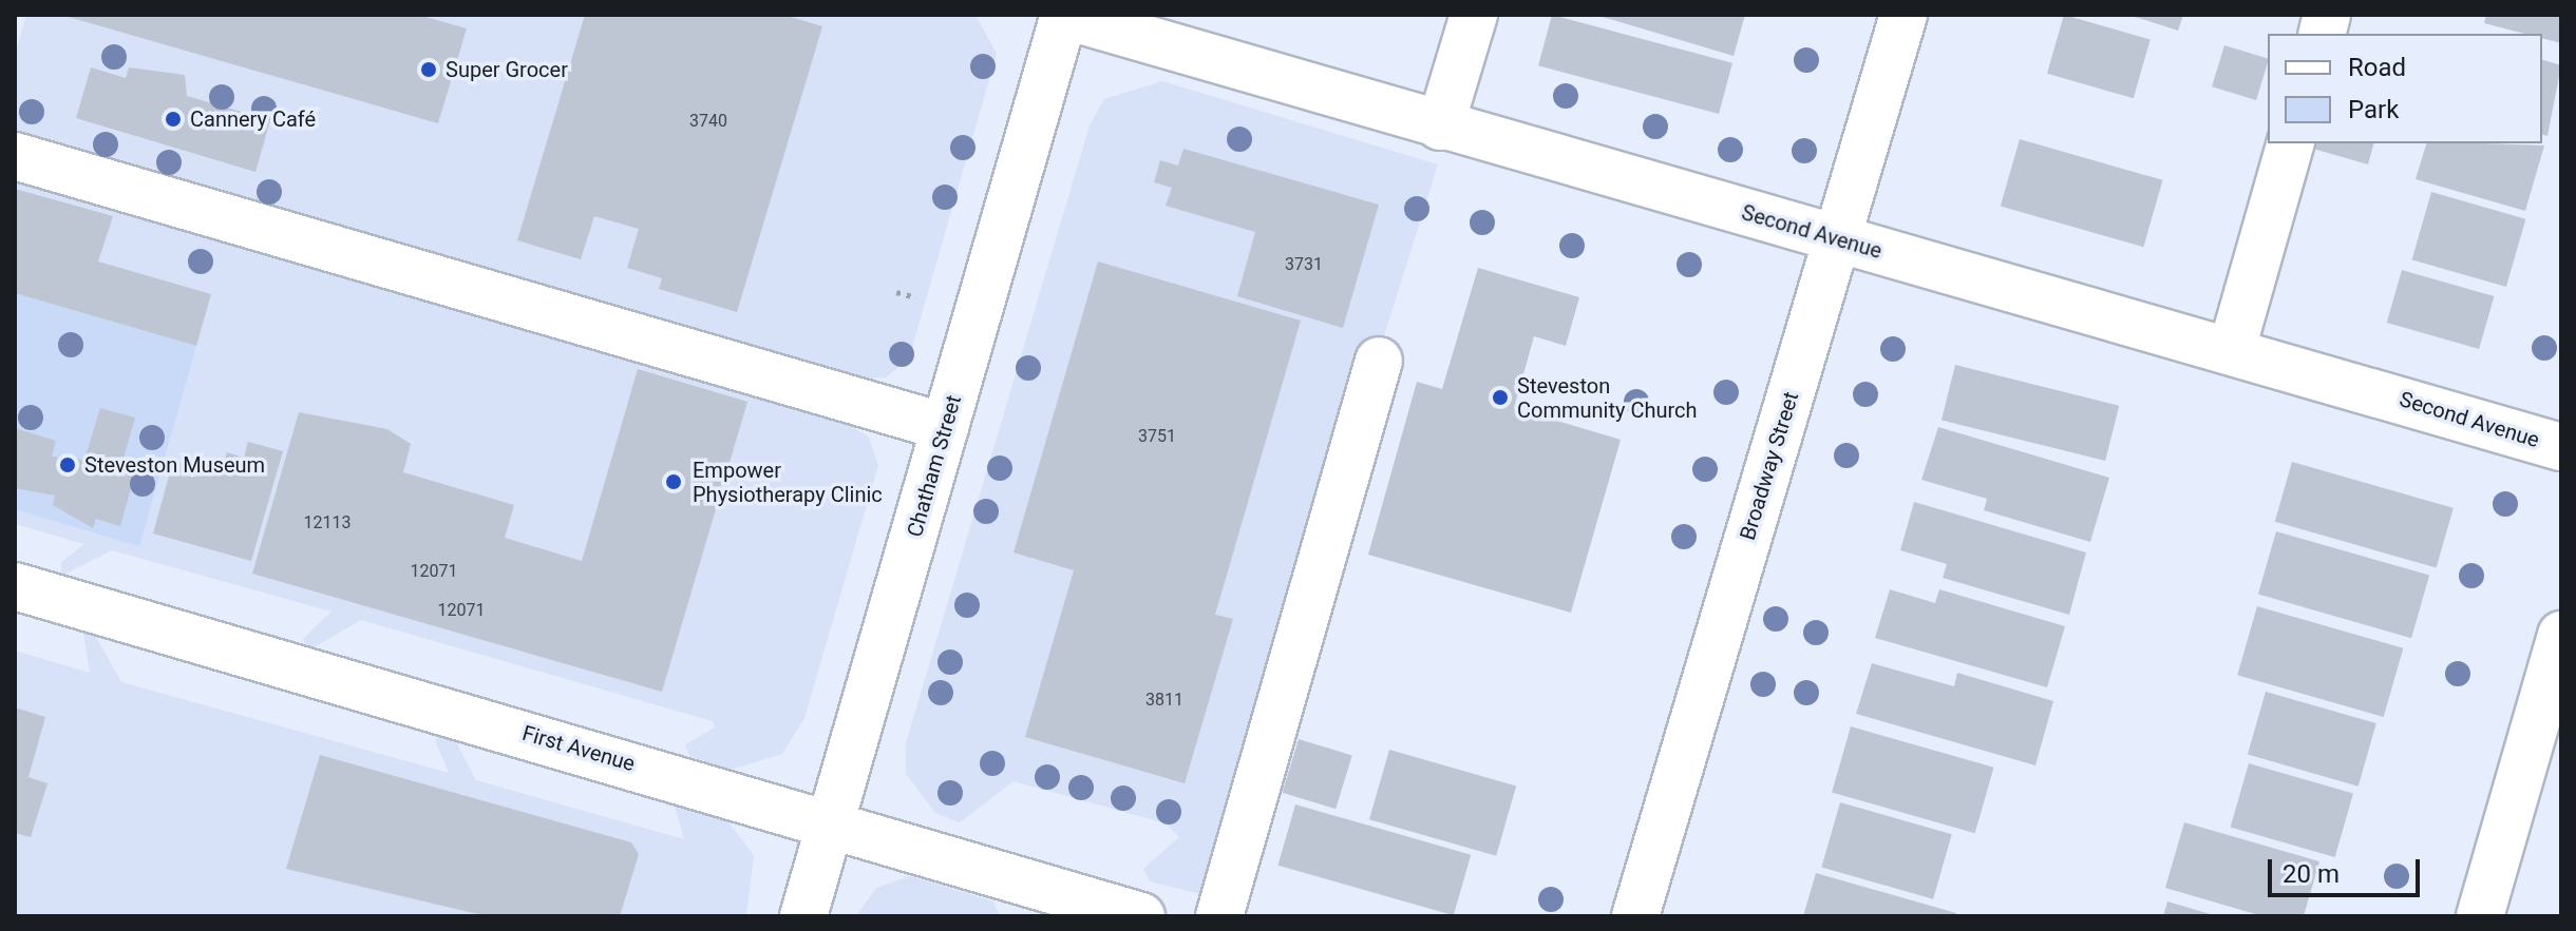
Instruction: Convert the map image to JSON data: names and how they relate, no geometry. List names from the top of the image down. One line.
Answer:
{"streets":{"street":["Second Avenue","Chatham Street","Broadway Street","First Avenue"]},"crossings":[["Second Avenue","Chatham Street"],["Second Avenue","Broadway Street"],["Chatham Street","First Avenue"]],"places":["Super Grocer","Cannery Café","Steveston Community Church","Steveston Museum","Empower Physiotherapy Clinic"],"house_numbers":["3740","3731","3751","12113","12071","12071","3811"],"legend":["Road","Park"],"scale_bar":"20 m"}
